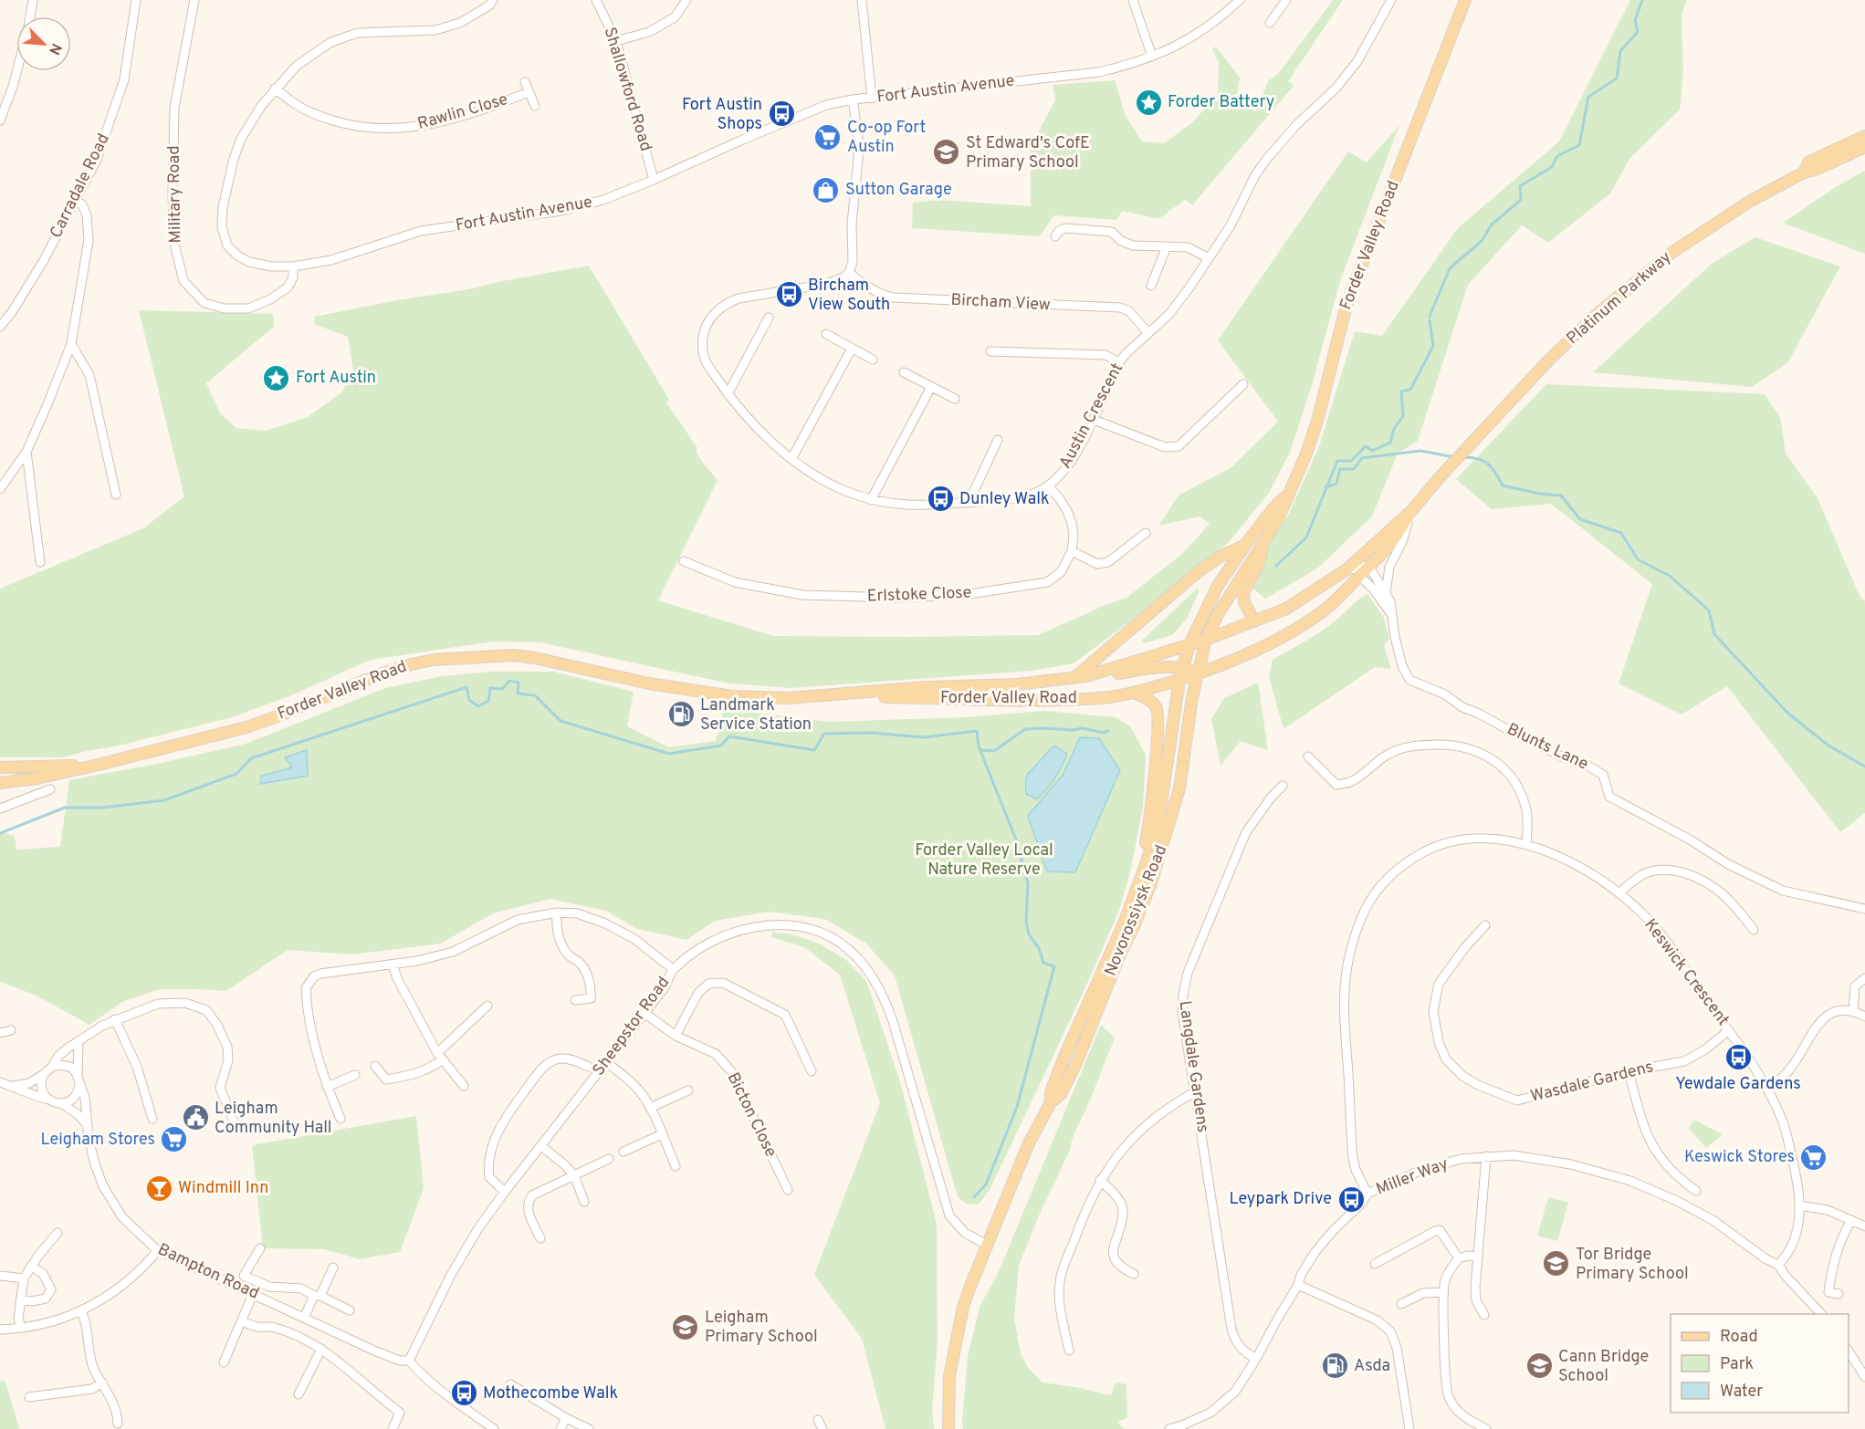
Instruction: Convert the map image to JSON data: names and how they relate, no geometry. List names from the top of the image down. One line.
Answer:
{"streets":{"main road":["Forder Valley Road","Platinum Parkway","Novorossiysk Road"],"street":["Shallowford Road","Fort Austin Avenue","Rawlin Close","Carradale Road","Military Road","Bircham View","Austin Crescent","Erlstoke Close","Blunts Lane","Keswick Crescent","Sheepstor Road","Langdale Gardens","Wasdale Gardens","Bicton Close","Miller Way","Bampton Road"]},"crossings":[["Shallowford Road","Fort Austin Avenue"],["Fort Austin Avenue","Rawlin Close"],["Fort Austin Avenue","Military Road"],["Forder Valley Road","Platinum Parkway"],["Forder Valley Road","Novorossiysk Road"],["Platinum Parkway","Blunts Lane"],["Platinum Parkway","Novorossiysk Road"],["Bircham View","Austin Crescent"],["Novorossiysk Road","Sheepstor Road"],["Keswick Crescent","Wasdale Gardens"],["Keswick Crescent","Miller Way"],["Sheepstor Road","Bicton Close"],["Sheepstor Road","Bampton Road"],["Langdale Gardens","Miller Way"]],"parks":["Forder Valley Local Nature Reserve"],"places":{"place":["Forder Battery","Fort Austin"],"bus stop":["Fort Austin Shops","Bircham View South","Dunley Walk","Yewdale Gardens","Leypark Drive","Mothecombe Walk"],"supermarket":["Co-op Fort Austin","Leigham Stores","Keswick Stores"],"school or university":["St Edward's CofE Primary School","Tor Bridge Primary School","Leigham Primary School","Cann Bridge School"],"shop":["Sutton Garage"],"fuel station":["Landmark Service Station","Asda"],"public building":["Leigham Community Hall"],"bar":["Windmill Inn"]},"legend":["Road","Park","Water"],"north":"bottom right"}
